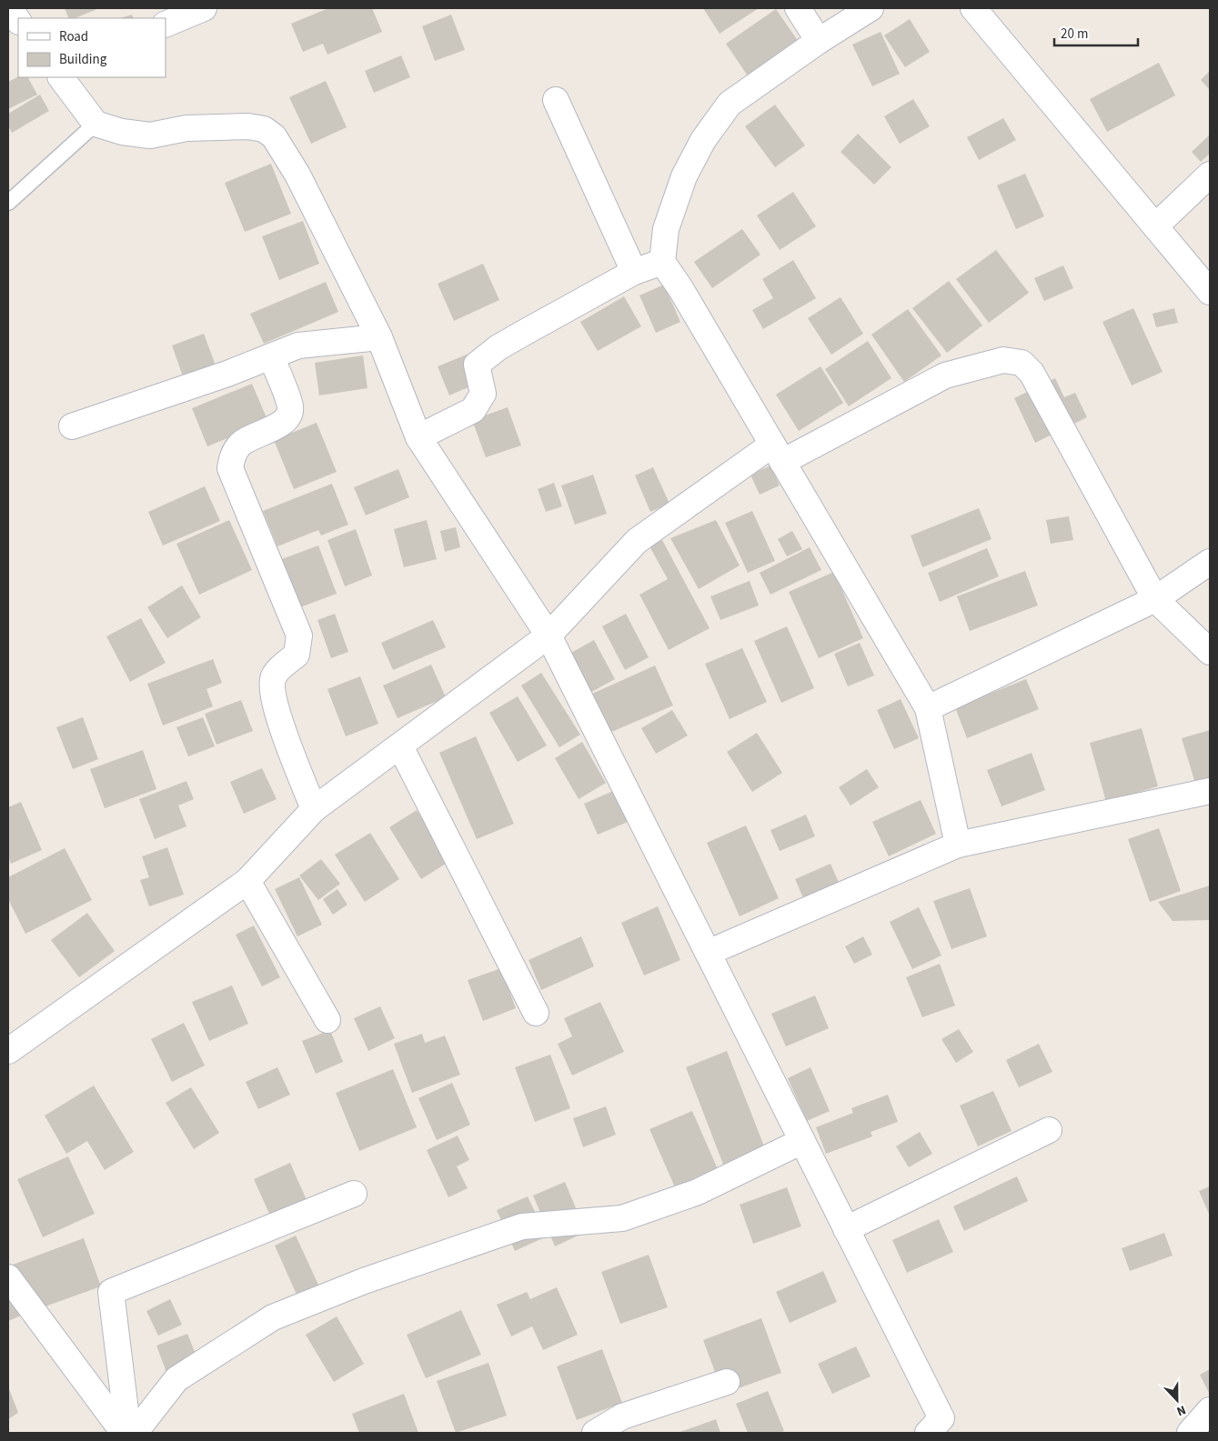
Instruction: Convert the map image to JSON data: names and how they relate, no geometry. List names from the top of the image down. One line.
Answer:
{"legend":["Road","Building"],"scale_bar":"20 m","north":"bottom"}
